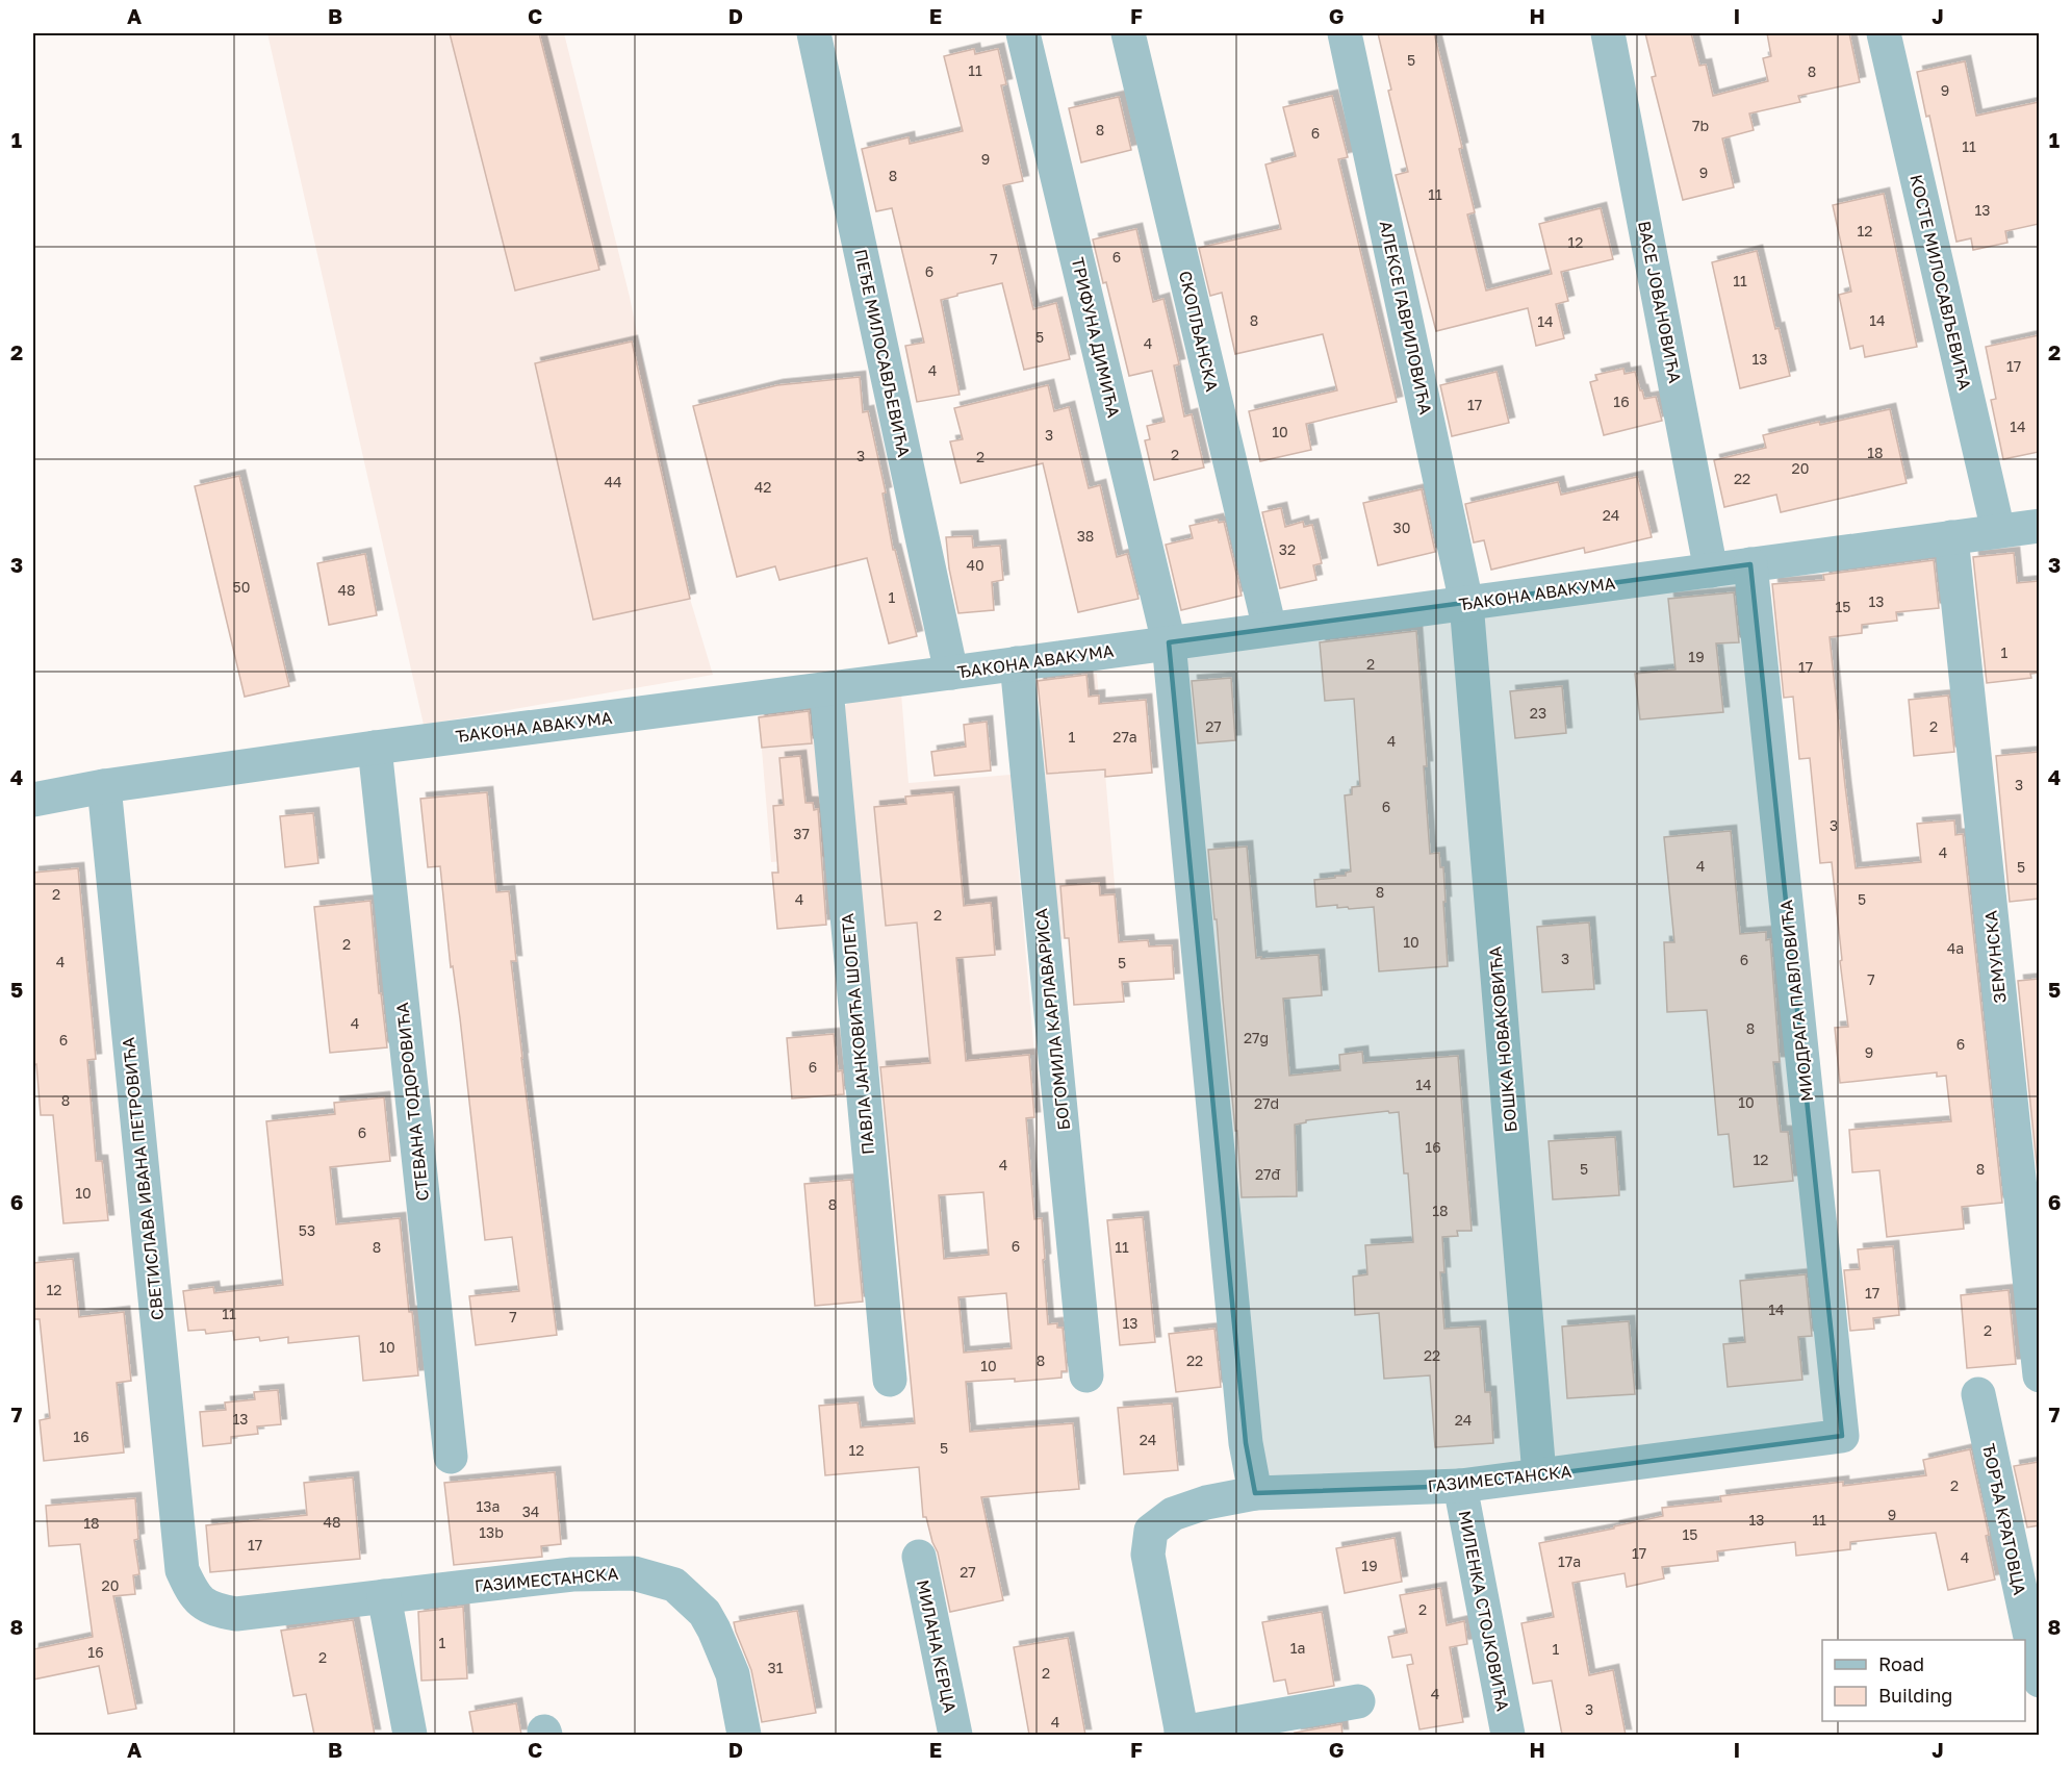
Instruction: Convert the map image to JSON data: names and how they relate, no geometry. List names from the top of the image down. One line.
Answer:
{"streets":{"street":["КОСТЕ МИЛОСАВЉЕВИЋА","ВАСЕ ЈОВАНОВИЋА","АЛЕКСЕ ГАВРИЛОВИЋА","СКОПЉАНСКА","ТРИФУНА ДИМИЋА","ПЕЂЕ МИЛОСАВЉЕВИЋА","ЂАКОНА АВАКУМА","ЗЕМУНСКА","МИОДРАГА ПАВЛОВИЋА","БОГОМИЛА КАРЛАВАРИСА","ПАВЛА ЈАНКОВИЋА ШОЛЕТА","БОШКА НОВАКОВИЋА","СТЕВАНА ТОДОРОВИЋА","СВЕТИСЛАВА ИВАНА ПЕТРОВИЋА","ГАЗИМЕСТАНСКА","ЂОРЂА КРАТОВЦА","МИЛЕНКА СТОЈКОВИЋА","МИЛАНА КЕРЦА"]},"crossings":[["КОСТЕ МИЛОСАВЉЕВИЋА","ЂАКОНА АВАКУМА"],["ВАСЕ ЈОВАНОВИЋА","ЂАКОНА АВАКУМА"],["АЛЕКСЕ ГАВРИЛОВИЋА","ЂАКОНА АВАКУМА"],["АЛЕКСЕ ГАВРИЛОВИЋА","БОШКА НОВАКОВИЋА"],["СКОПЉАНСКА","ЂАКОНА АВАКУМА"],["ТРИФУНА ДИМИЋА","ЂАКОНА АВАКУМА"],["ТРИФУНА ДИМИЋА","ГАЗИМЕСТАНСКА"],["ПЕЂЕ МИЛОСАВЉЕВИЋА","ЂАКОНА АВАКУМА"],["ЂАКОНА АВАКУМА","ЗЕМУНСКА"],["ЂАКОНА АВАКУМА","МИОДРАГА ПАВЛОВИЋА"],["ЂАКОНА АВАКУМА","БОГОМИЛА КАРЛАВАРИСА"],["ЂАКОНА АВАКУМА","ПАВЛА ЈАНКОВИЋА ШОЛЕТА"],["ЂАКОНА АВАКУМА","БОШКА НОВАКОВИЋА"],["ЂАКОНА АВАКУМА","СТЕВАНА ТОДОРОВИЋА"],["ЂАКОНА АВАКУМА","СВЕТИСЛАВА ИВАНА ПЕТРОВИЋА"],["МИОДРАГА ПАВЛОВИЋА","ГАЗИМЕСТАНСКА"],["БОШКА НОВАКОВИЋА","ГАЗИМЕСТАНСКА"],["СВЕТИСЛАВА ИВАНА ПЕТРОВИЋА","ГАЗИМЕСТАНСКА"],["ГАЗИМЕСТАНСКА","МИЛЕНКА СТОЈКОВИЋА"]],"house_numbers":["5","11","8","9","7b","8","6","11","9","9","8","11","13","12","12","6","7","6","11","8","14","14","5","4","13","17","4","16","17","14","10","3","18","2","3","2","20","22","44","42","24","30","38","32","40","50","48","1","13","15","1","19","2","17","23","27","2","1","27a","4","3","6","3","37","4","4","5","8","2","4","5","2","10","2","4a","3","6","4","5","7","4","8","27g","6","6","9","6","14","8","10","27d","6","16","12","4","5","8","27đ","10","8","18","53","6","8","11","12","17","14","11","7","13","2","10","22","8","22","10","13","24","16","24","5","12","2","13a","34","9","13","11","48","18","13b","15","17","17","4","17a","19","27","20","2","1","1a","1","16","2","31","2","4","3","4"],"legend":["Road","Building"],"grid":{"columns":["A","B","C","D","E","F","G","H","I","J"],"rows":["1","2","3","4","5","6","7","8"]}}
